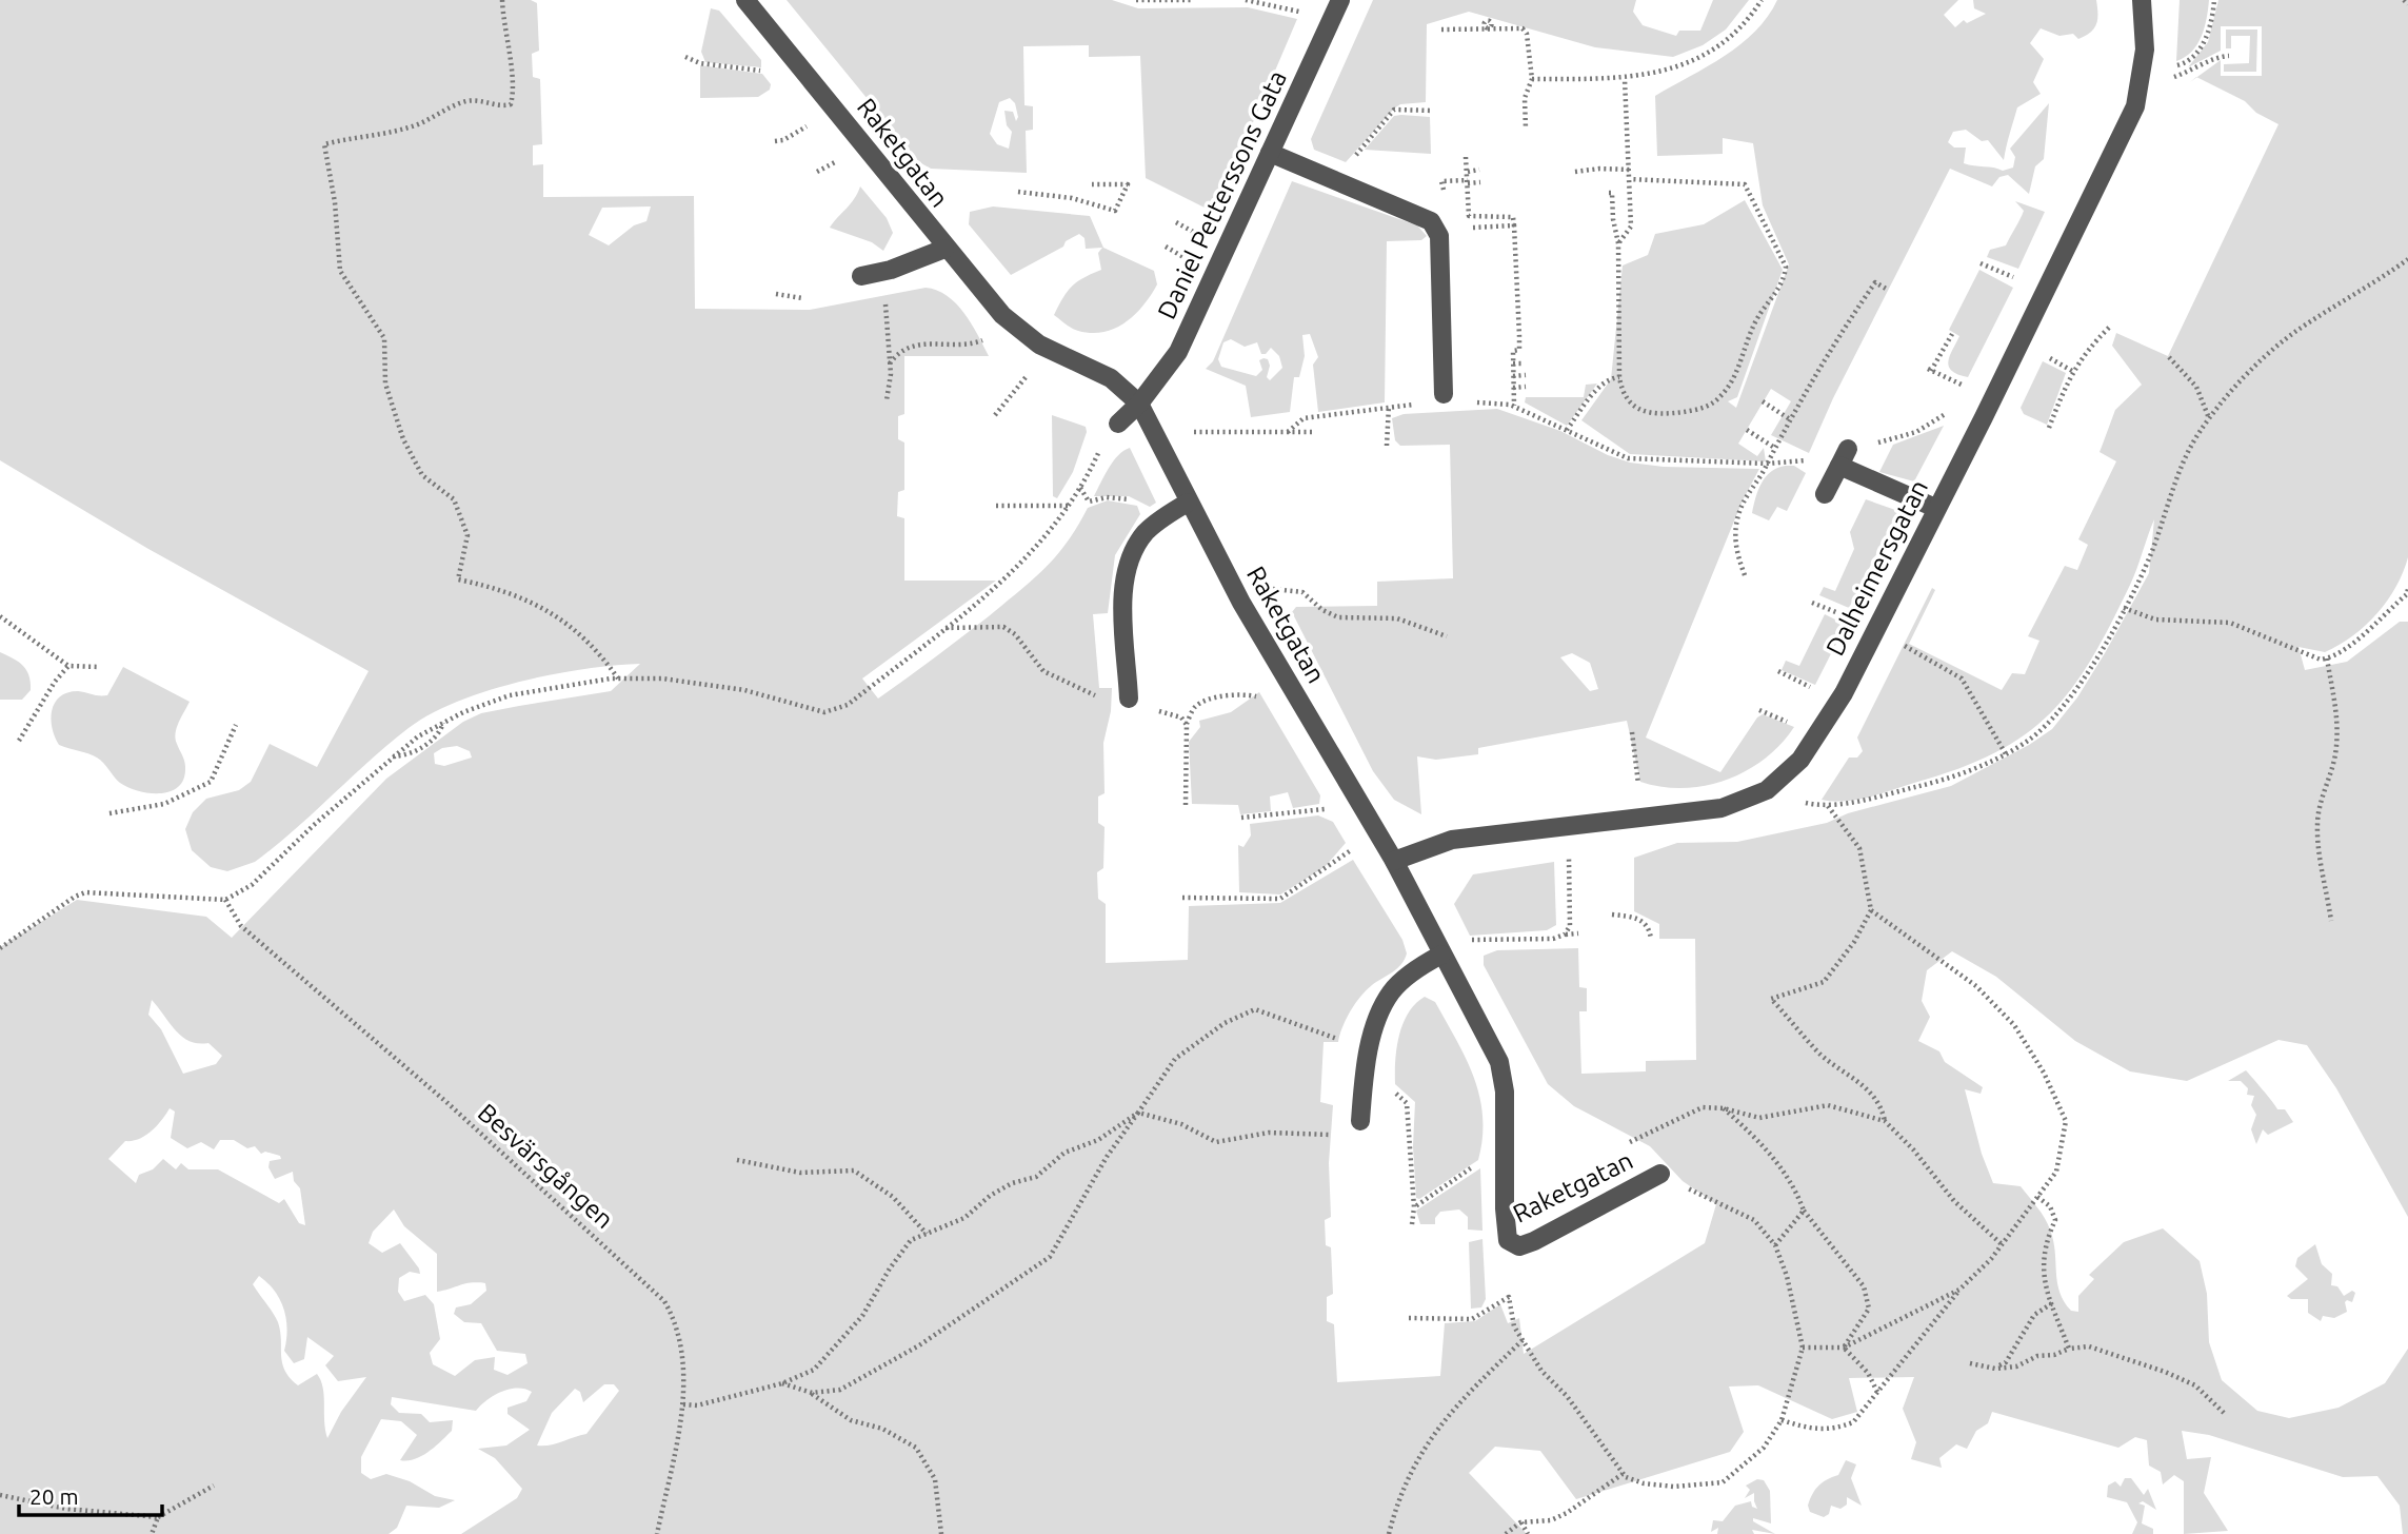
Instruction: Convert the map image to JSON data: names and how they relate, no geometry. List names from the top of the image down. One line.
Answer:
{"streets":{"street":["Raketgatan","Daniel Petterssons Gata","Dalheimersgatan"],"path":["Besvärsgången"]},"crossings":[["Raketgatan","Daniel Petterssons Gata"],["Raketgatan","Dalheimersgatan"]],"scale_bar":"20 m"}
